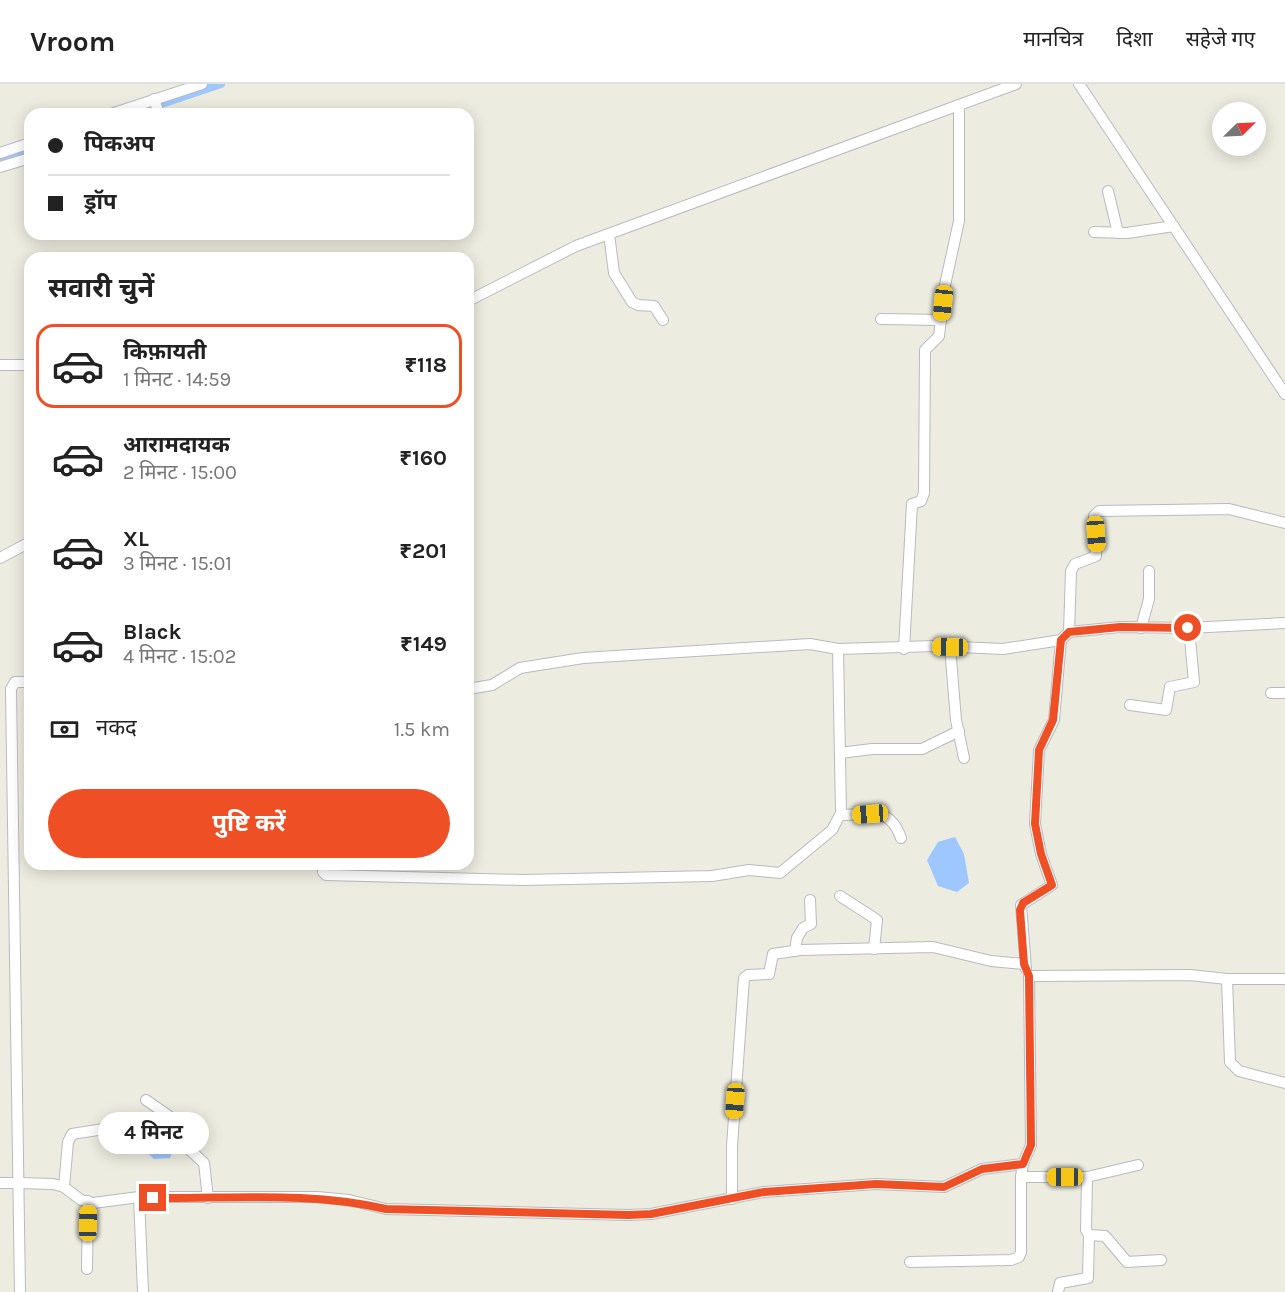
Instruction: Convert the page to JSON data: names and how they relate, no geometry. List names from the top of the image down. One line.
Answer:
{"north":"top right","page":{"header":"Vroom","nav":["मानचित्र","दिशा","सहेजे गए"],"banner":["पिकअप","ड्रॉप"],"heading":"सवारी चुनें","list":[{"name":"किफ़ायती","note":"1 मिनट · 14:59","value":"₹118"},{"name":"आरामदायक","note":"2 मिनट · 15:00","value":"₹160"},{"name":"XL","note":"3 मिनट · 15:01","value":"₹201"},{"name":"Black","note":"4 मिनट · 15:02","value":"₹149"}],"pay":["नकद","1.5 km"],"buttons":"पुष्टि करें","bubble":"4 मिनट"}}
